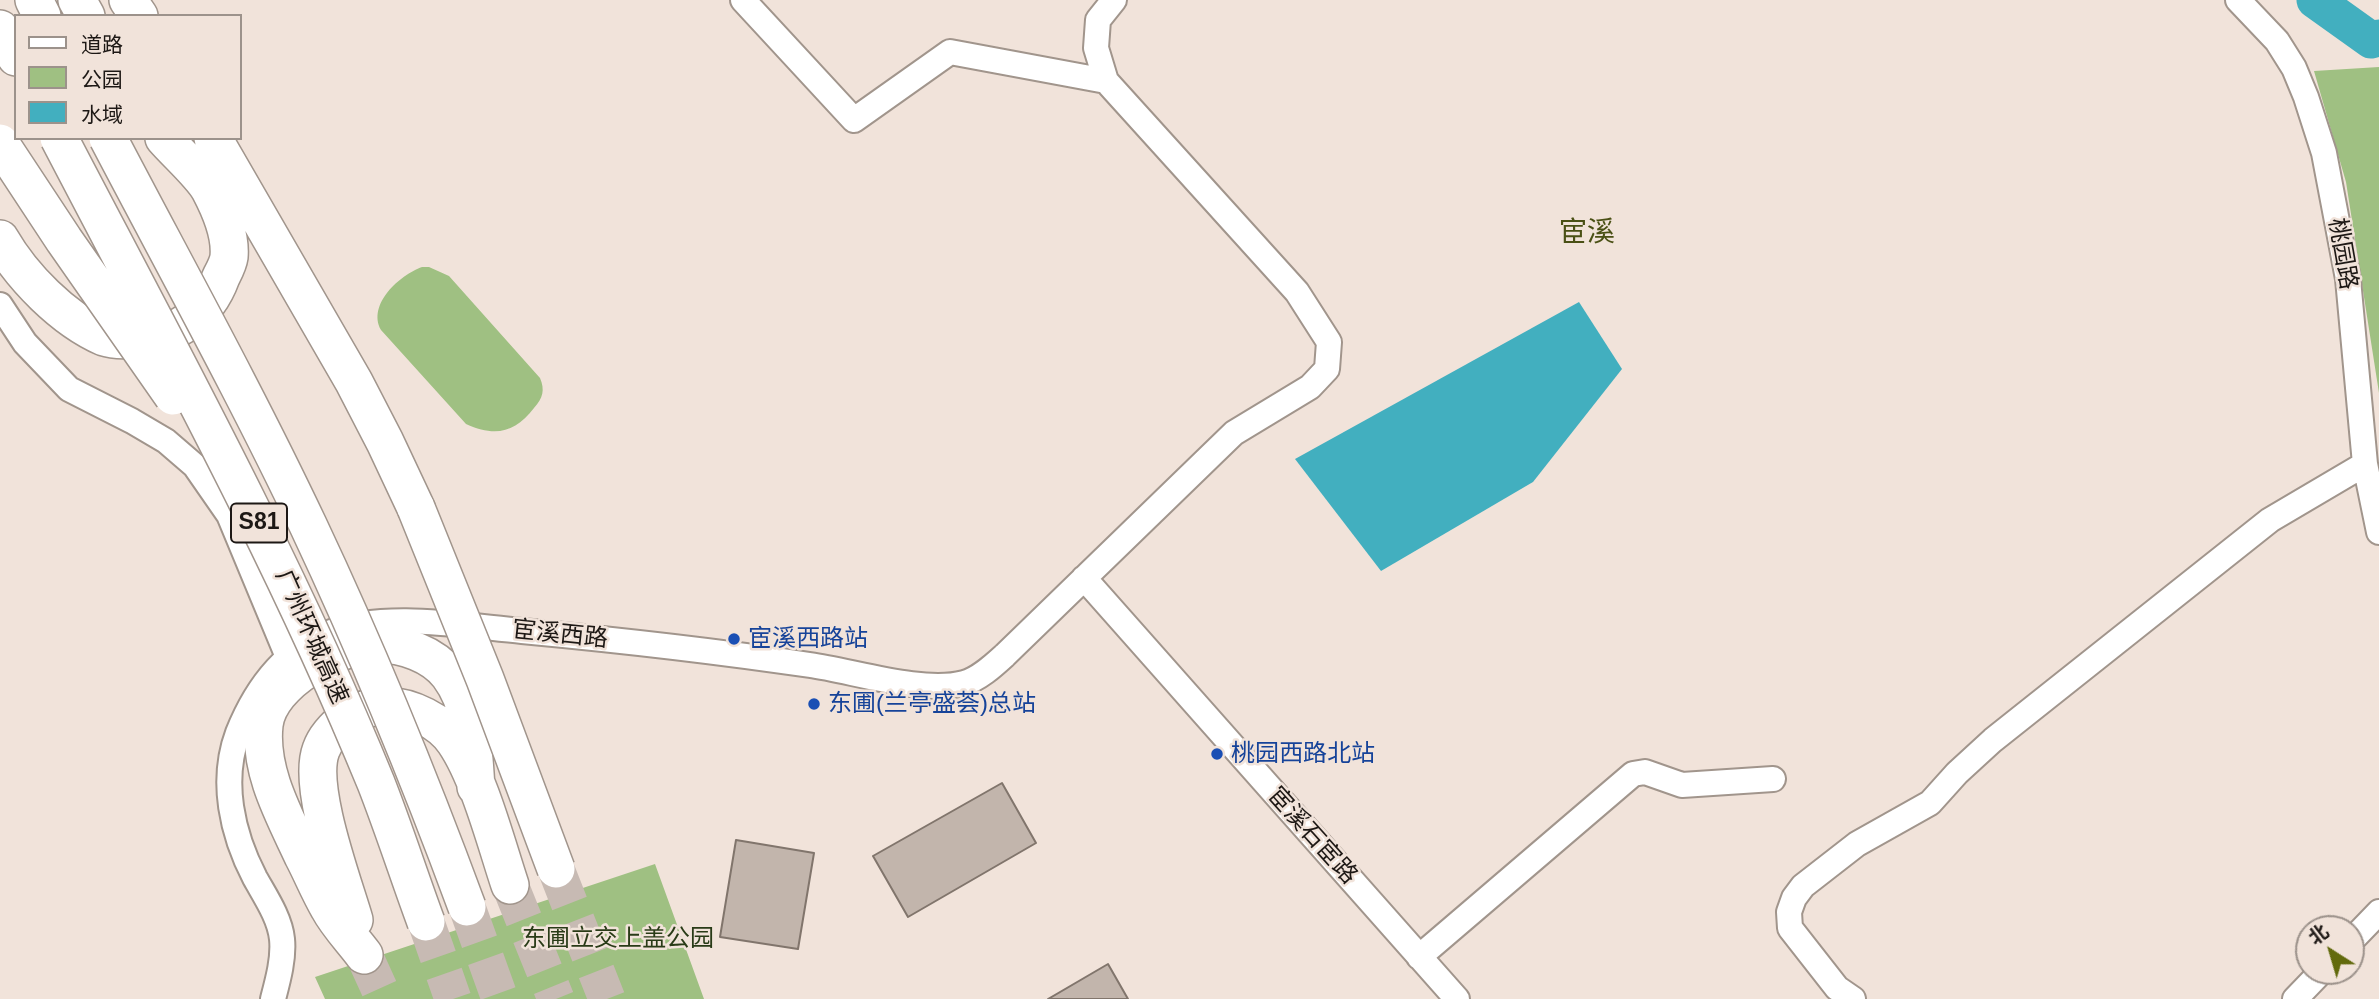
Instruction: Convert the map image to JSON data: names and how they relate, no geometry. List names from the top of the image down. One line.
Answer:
{"streets":{"highway":["S81","广州环城高速"],"street":["桃园路","宦溪西路","宦溪石宦路"]},"crossings":[["宦溪西路","宦溪石宦路"]],"districts":["宦溪"],"parks":["东圃立交上盖公园"],"places":["宦溪西路站","东圃(兰亭盛荟)总站","桃园西路北站"],"legend":["道路","公园","水域"],"north":"top left"}
